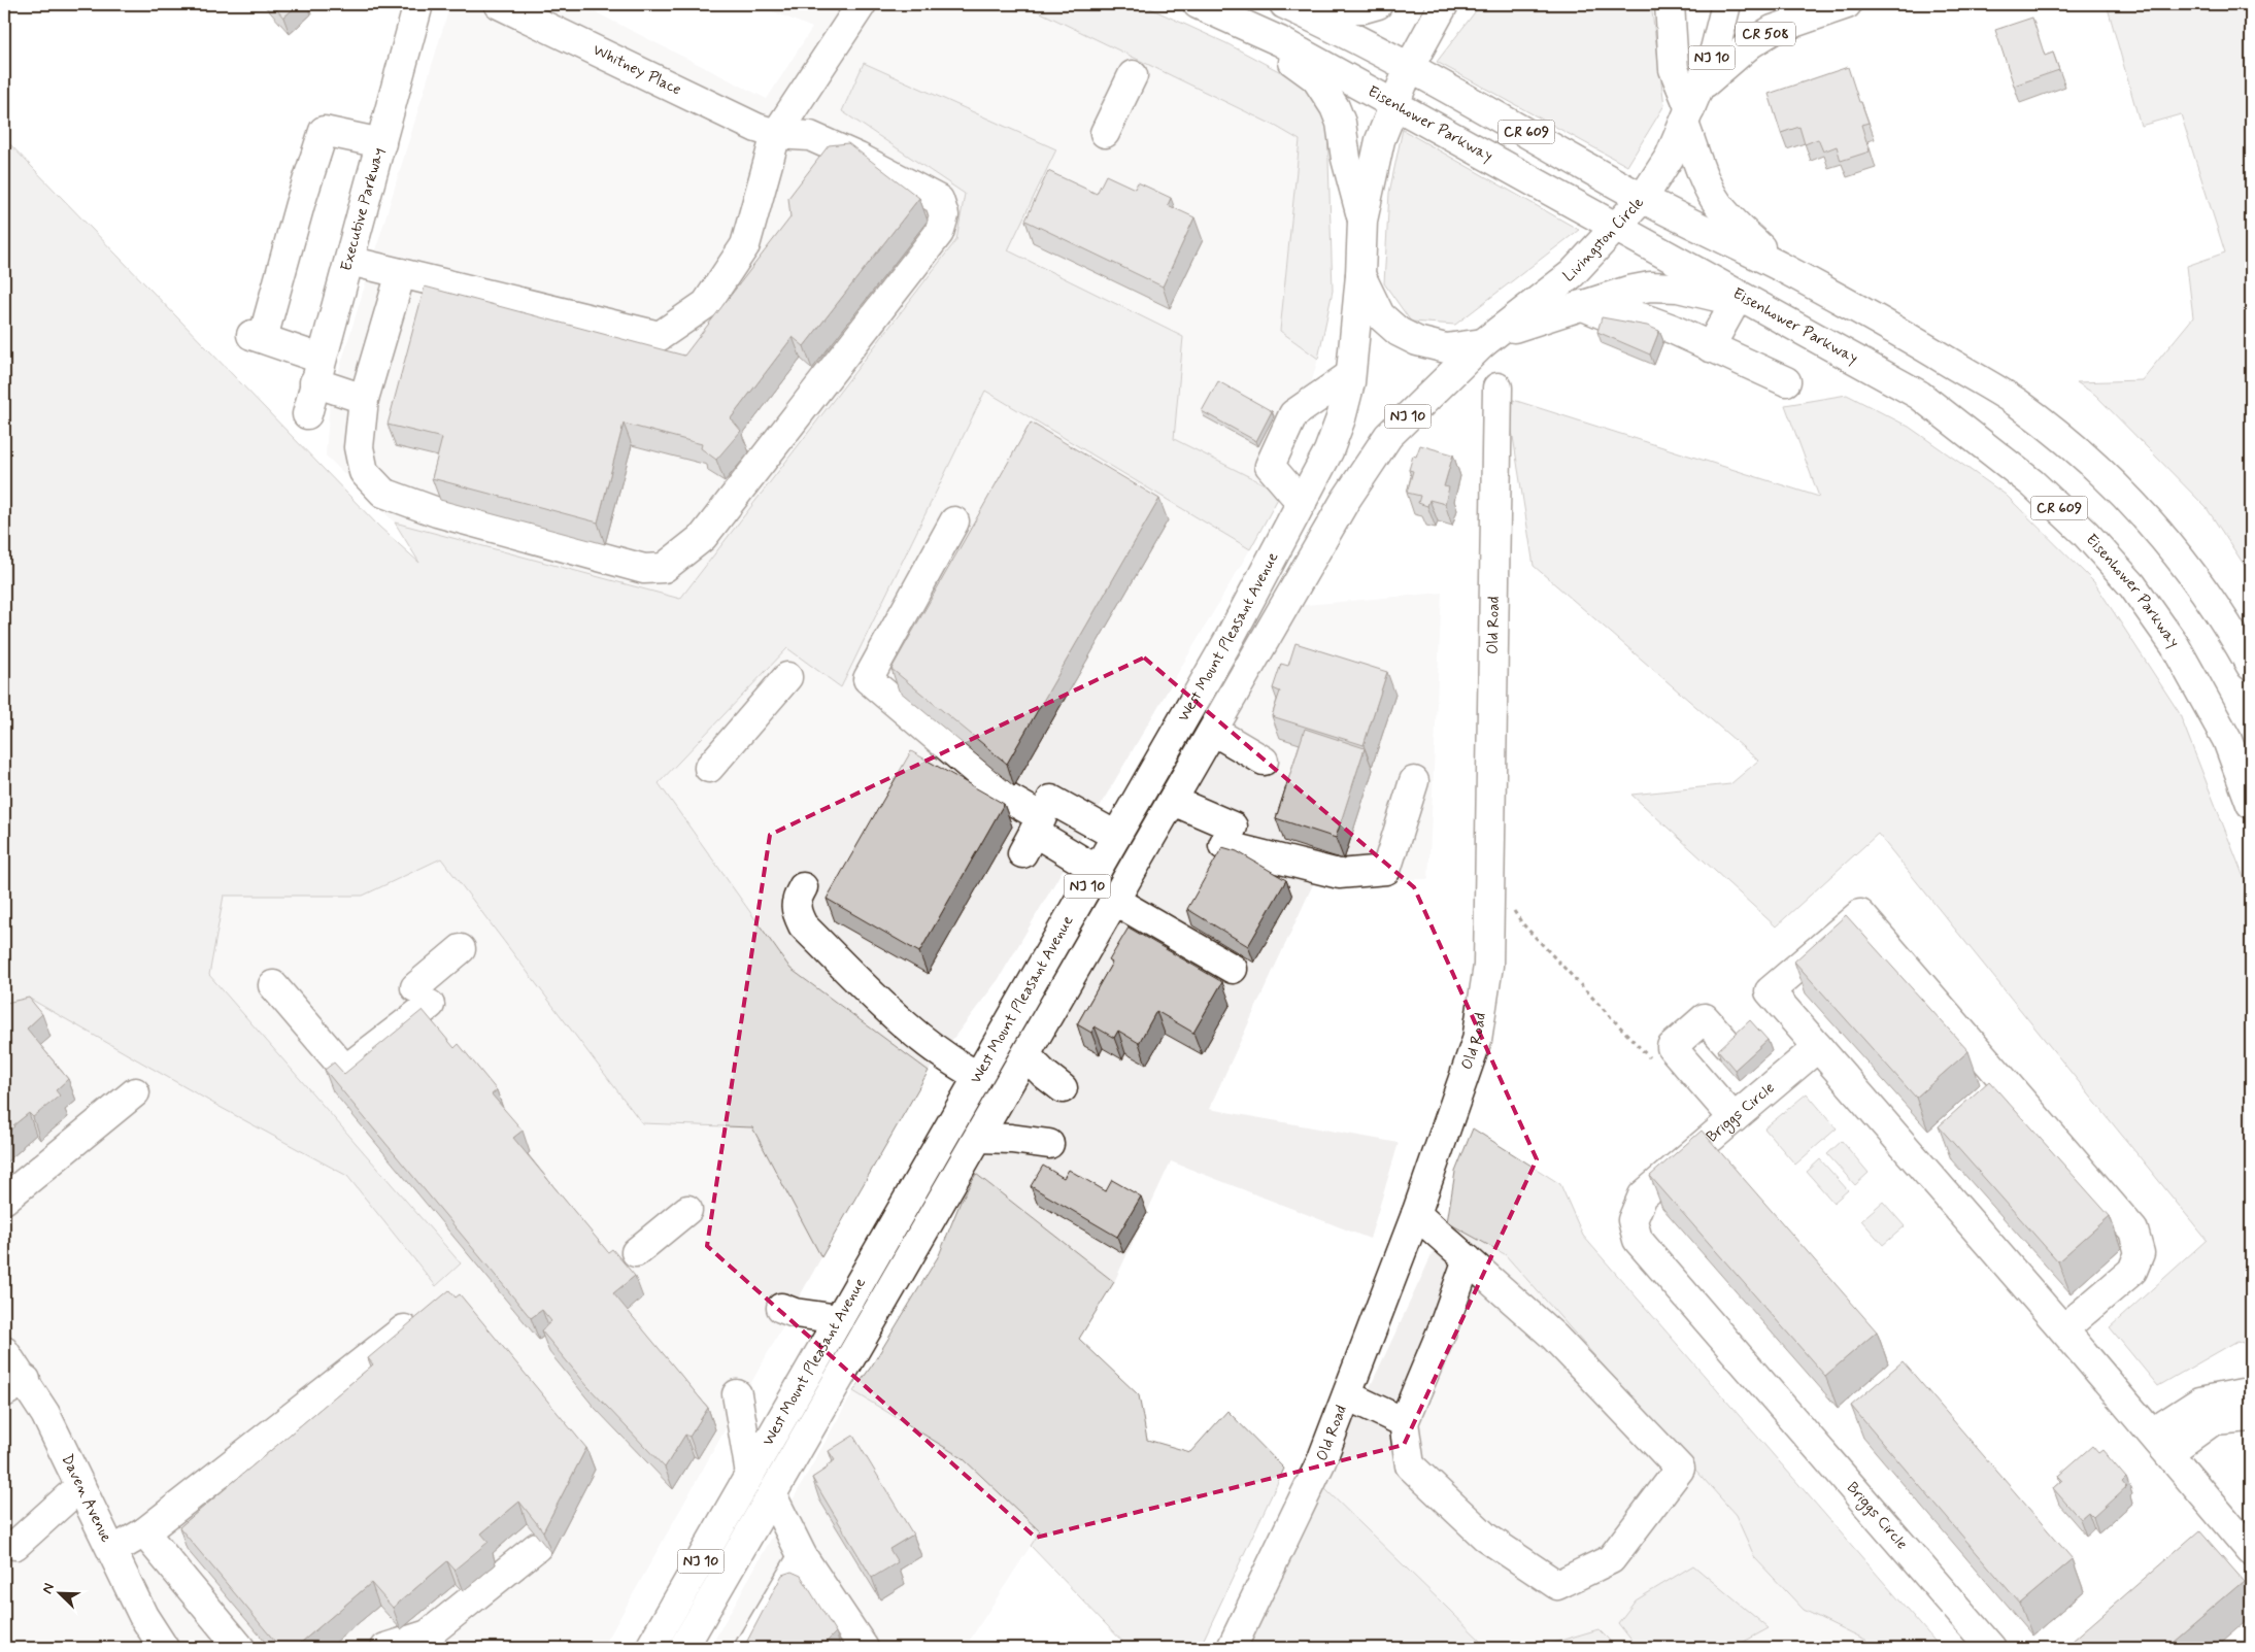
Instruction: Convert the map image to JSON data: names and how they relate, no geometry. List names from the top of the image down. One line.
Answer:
{"streets":{"main road":["CR 508","NJ 10","Whitney Place","Eisenhower Parkway","CR 609","Executive Parkway","Livingston Circle","Old Road","West Mount Pleasant Avenue","Briggs Circle","Daven Avenue"]},"crossings":[["CR 508","NJ 10"],["CR 508","Livingston Circle"],["NJ 10","Eisenhower Parkway"],["NJ 10","CR 609"],["NJ 10","Livingston Circle"],["NJ 10","West Mount Pleasant Avenue"],["Eisenhower Parkway","Livingston Circle"],["CR 609","Livingston Circle"],["Livingston Circle","West Mount Pleasant Avenue"]],"north":"top left"}
